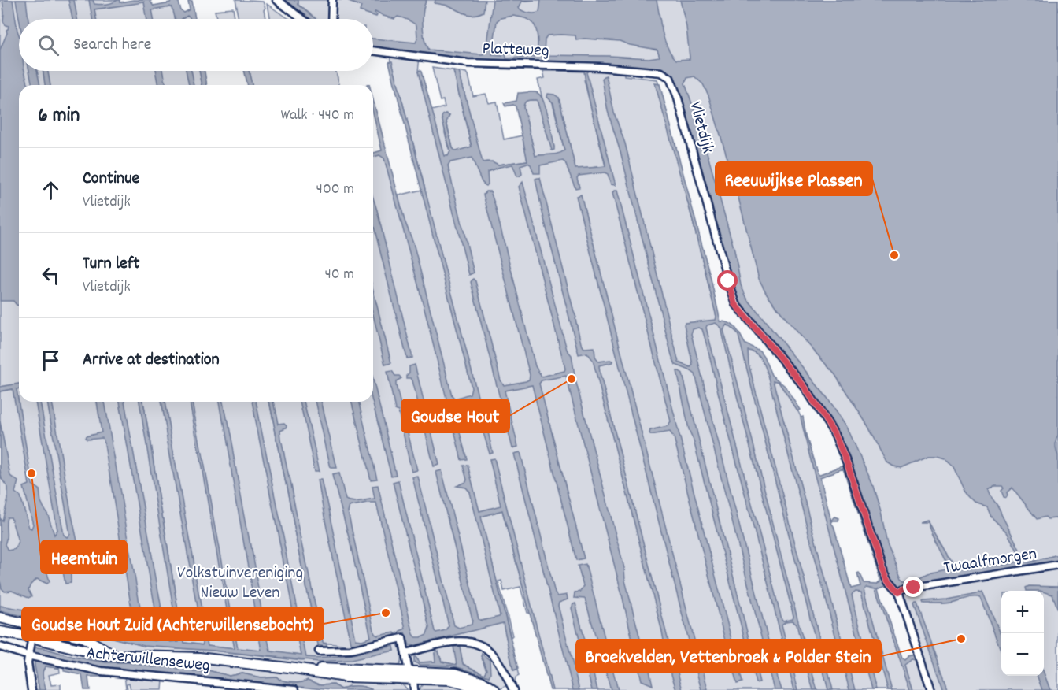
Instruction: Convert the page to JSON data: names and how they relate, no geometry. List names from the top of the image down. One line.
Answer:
{"streets":{"street":["Platteweg","Vlietdijk","Twaalfmorgen","Achterwillenseweg"]},"crossings":[["Platteweg","Vlietdijk"],["Vlietdijk","Twaalfmorgen"]],"parks":["Volkstuinvereniging Nieuw Leven"],"places":["Reeuwijkse Plassen","Goudse Hout","Heemtuin","Goudse Hout Zuid (Achterwillensebocht)","Broekvelden, Vettenbroek & Polder Stein"],"page":{"search":"Search here","heading":["6 min","Walk · 440 m"],"list":[["Continue","Vlietdijk","400 m"],["Turn left","Vlietdijk","40 m"],"Arrive at destination"],"map_buttons":["+","−"]}}
